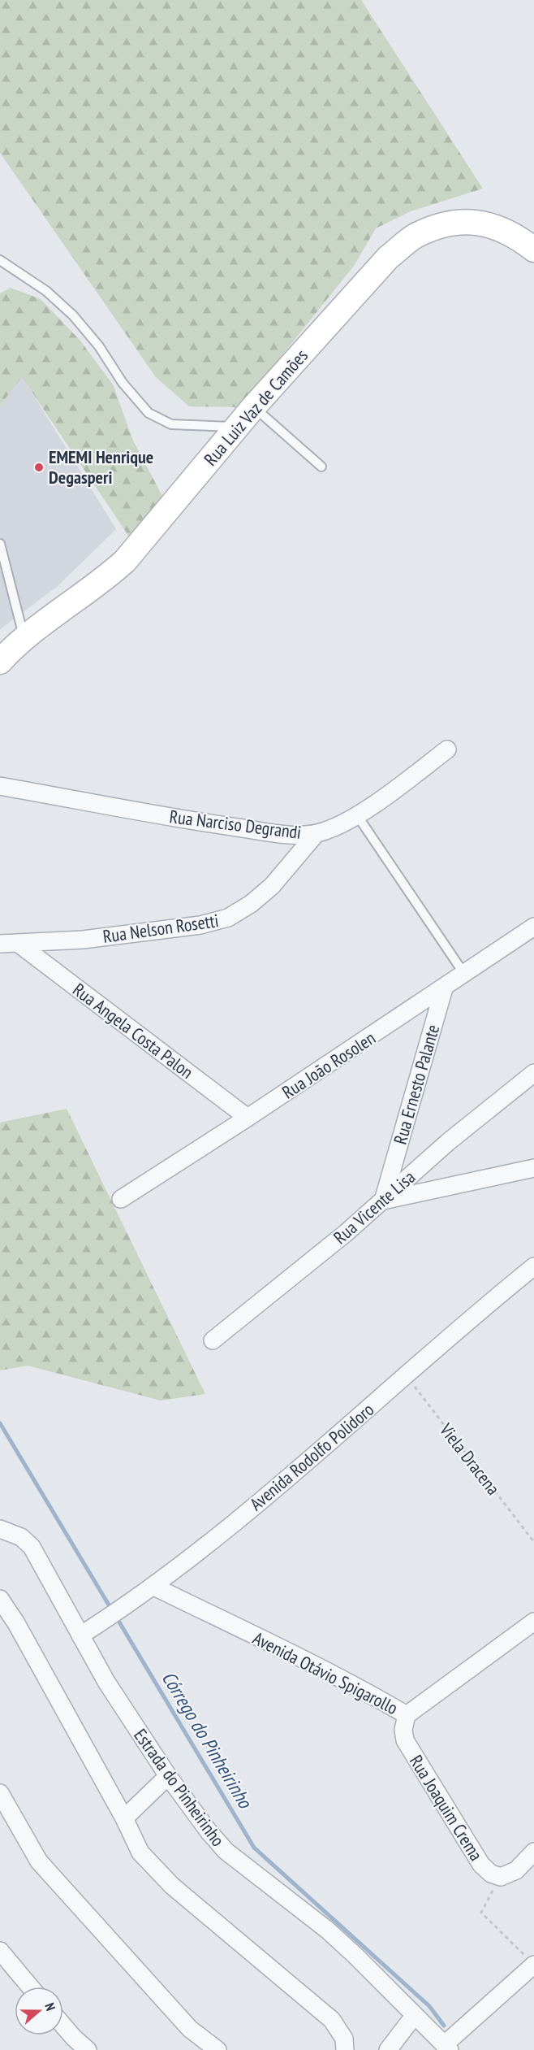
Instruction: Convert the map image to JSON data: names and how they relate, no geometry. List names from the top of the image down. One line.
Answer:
{"streets":{"main road":["Rua Luiz Vaz de Camões"],"street":["Rua Narciso Degrandi","Rua Nelson Rosetti","Rua Angela Costa Palon","Rua João Rosolen","Rua Ernesto Palante","Rua Vicente Lisa","Avenida Rodolfo Polidoro","Avenida Otávio Spigarollo","Estrada do Pinheirinho","Rua Joaquim Crema"],"path":["Viela Dracena"]},"crossings":[["Rua Narciso Degrandi","Rua Nelson Rosetti"],["Rua Nelson Rosetti","Rua Angela Costa Palon"],["Rua Angela Costa Palon","Rua João Rosolen"],["Rua João Rosolen","Rua Ernesto Palante"],["Rua Ernesto Palante","Rua Vicente Lisa"],["Avenida Rodolfo Polidoro","Viela Dracena"],["Avenida Rodolfo Polidoro","Avenida Otávio Spigarollo"],["Avenida Rodolfo Polidoro","Estrada do Pinheirinho"],["Avenida Otávio Spigarollo","Rua Joaquim Crema"]],"water":["Córrego do Pinheirinho"],"places":["EMEMI Henrique Degasperi"],"north":"right"}
